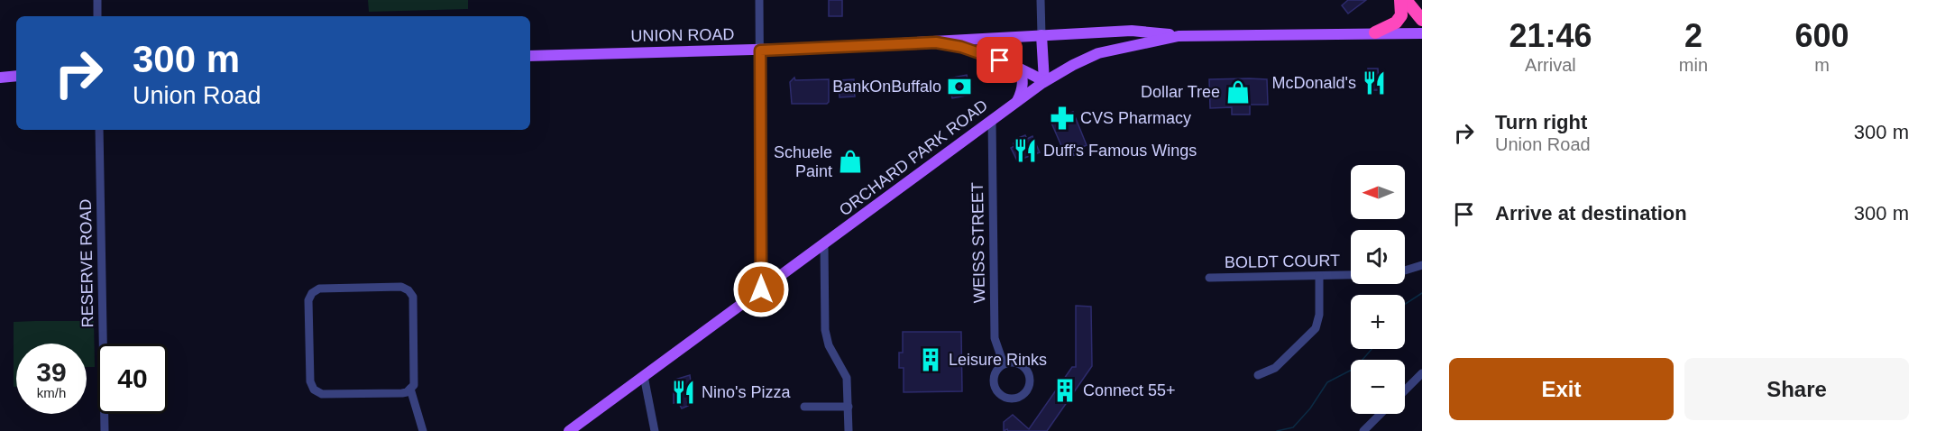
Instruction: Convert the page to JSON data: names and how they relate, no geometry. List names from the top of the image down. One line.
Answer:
{"streets":{"main road":["UNION ROAD","ORCHARD PARK ROAD"],"street":["WEISS STREET","BOLDT COURT","RESERVE ROAD"]},"crossings":[["UNION ROAD","ORCHARD PARK ROAD"],["ORCHARD PARK ROAD","WEISS STREET"]],"places":{"restaurant":["McDonald's","Duff's Famous Wings","Nino's Pizza"],"bank":["BankOnBuffalo"],"shop":["Dollar Tree","Schuele Paint"],"pharmacy":["CVS Pharmacy"],"building":["Leisure Rinks","Connect 55+"]},"north":"left","page":{"eta":["21:46","Arrival","2","min","600","m"],"turn":["300 m","Union Road"],"list":[{"name":"Turn right","note":"Union Road","value":"300 m"},{"name":"Arrive at destination","value":"300 m"}],"map_buttons":["+","−"],"speed":"39 km/h","limit":"40","buttons":["Exit","Share"]}}
